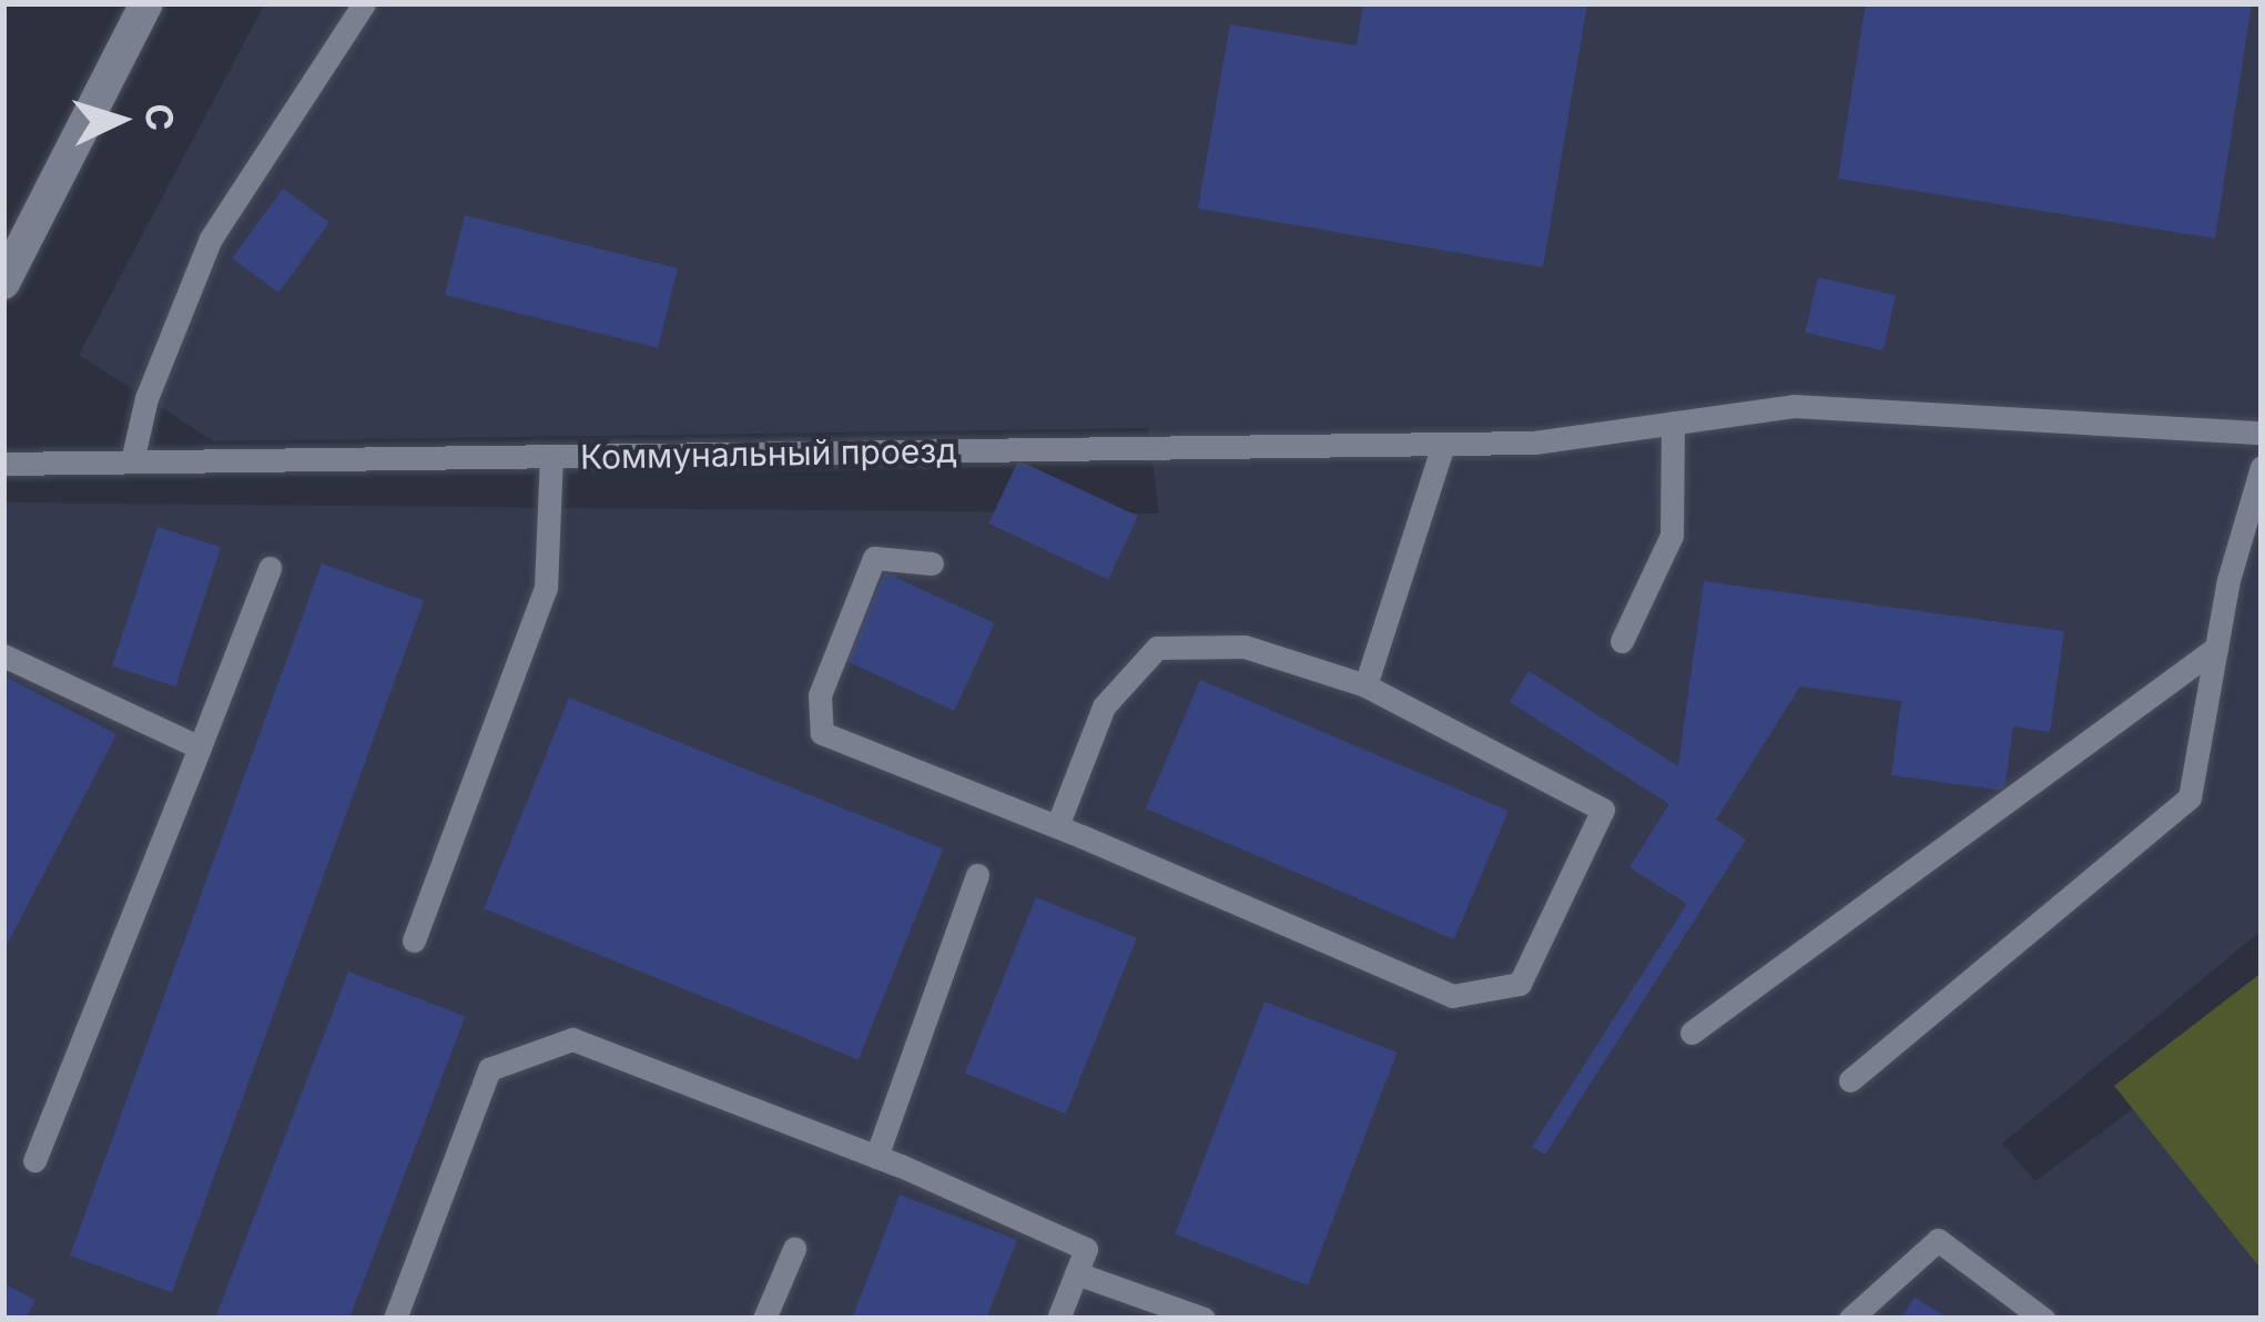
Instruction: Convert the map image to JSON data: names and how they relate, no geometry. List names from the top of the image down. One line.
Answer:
{"streets":{"lane":["Коммунальный проезд"]},"north":"right"}
